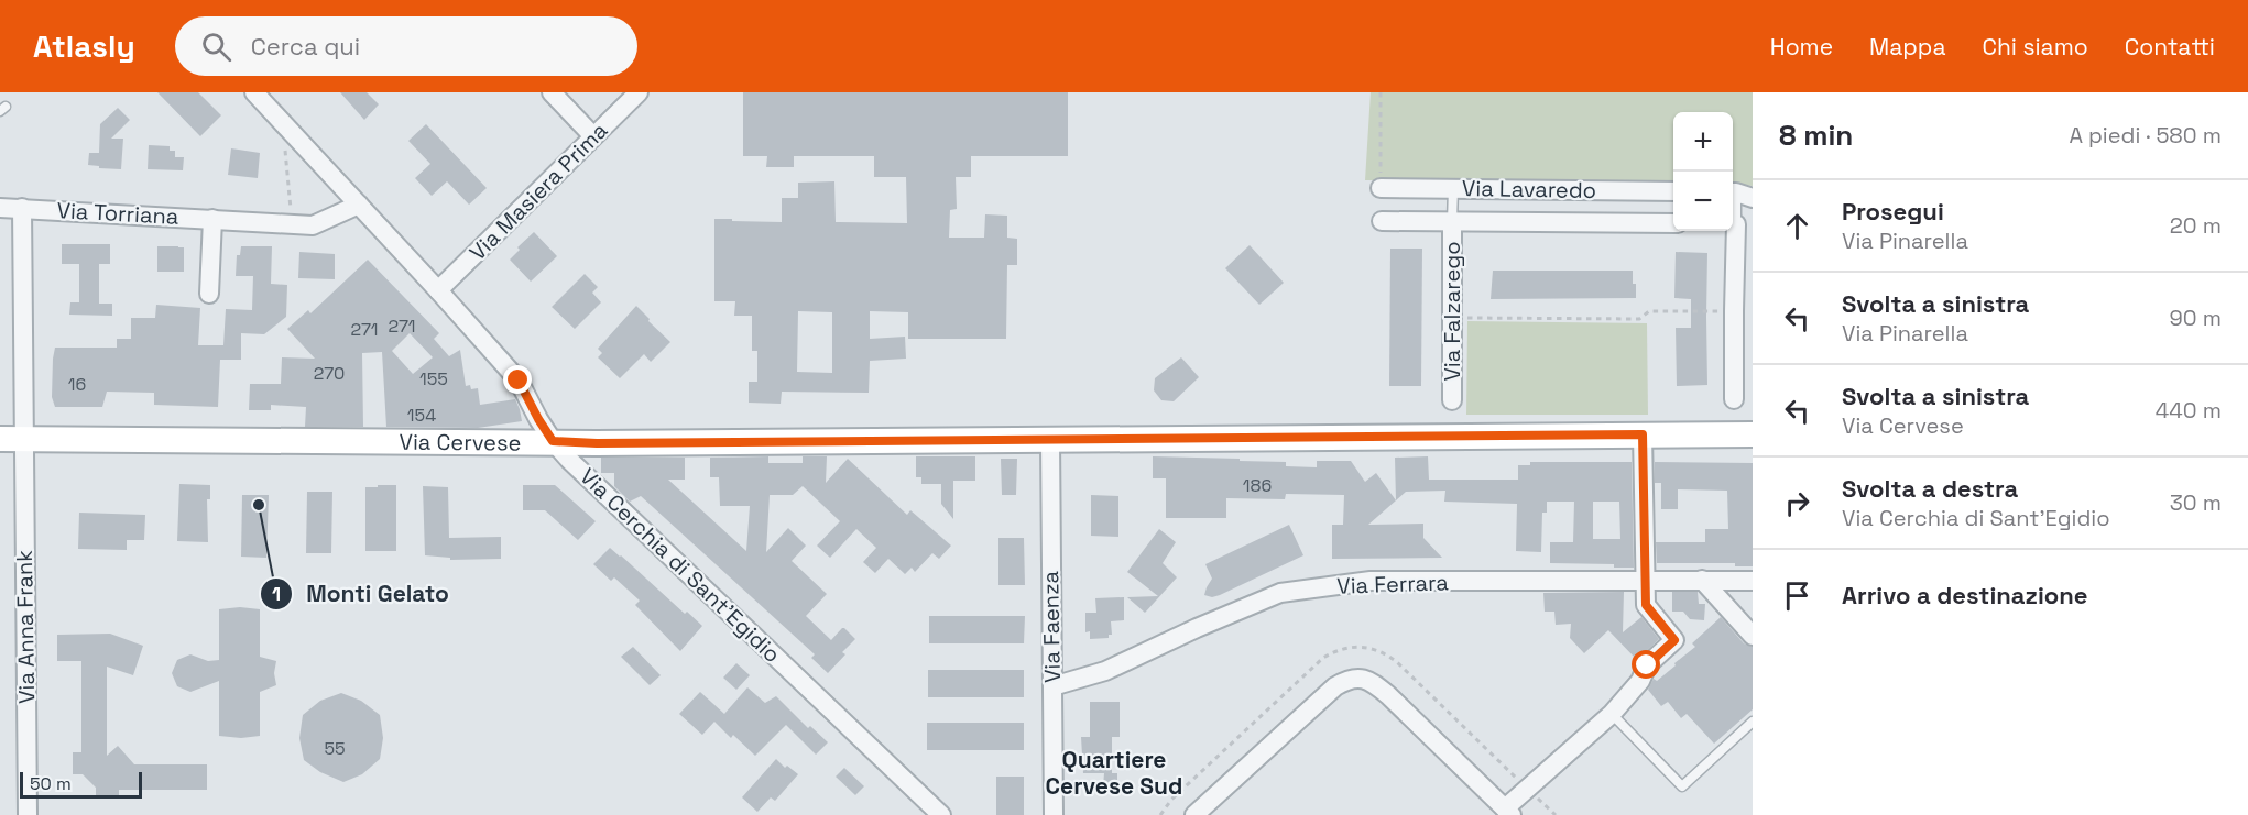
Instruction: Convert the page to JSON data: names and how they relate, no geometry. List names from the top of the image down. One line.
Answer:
{"streets":{"main road":["Via Cervese"],"street":["Via Lavaredo","Via Masiera Prima","Via Torriana","Via Falzarego","Via Cerchia di Sant'Egidio","Via Ferrara","Via Anna Frank","Via Faenza"]},"crossings":[["Via Lavaredo","Via Falzarego"],["Via Masiera Prima","Via Cerchia di Sant'Egidio"],["Via Torriana","Via Cerchia di Sant'Egidio"],["Via Torriana","Via Anna Frank"],["Via Cervese","Via Cerchia di Sant'Egidio"],["Via Cervese","Via Anna Frank"],["Via Cervese","Via Faenza"],["Via Ferrara","Via Faenza"]],"districts":["Quartiere Cervese Sud"],"places":["Monti Gelato"],"house_numbers":["271","271","270","155","16","154","186","55"],"scale_bar":"50 m","page":{"header":"Atlasly","search":"Cerca qui","nav":["Home","Mappa","Chi siamo","Contatti"],"heading":["8 min","A piedi · 580 m"],"map_buttons":["+","−"],"list":[["Prosegui","Via Pinarella","20 m"],["Svolta a sinistra","Via Pinarella","90 m"],["Svolta a sinistra","Via Cervese","440 m"],["Svolta a destra","Via Cerchia di Sant'Egidio","30 m"],"Arrivo a destinazione"],"scale":"50 m"}}
